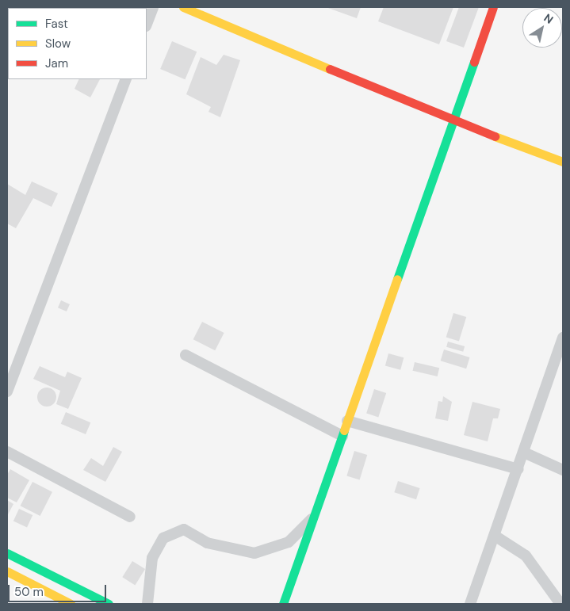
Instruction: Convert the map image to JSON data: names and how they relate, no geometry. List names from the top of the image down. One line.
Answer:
{"legend":["Fast","Slow","Jam"],"scale_bar":"50 m","north":"top right"}
